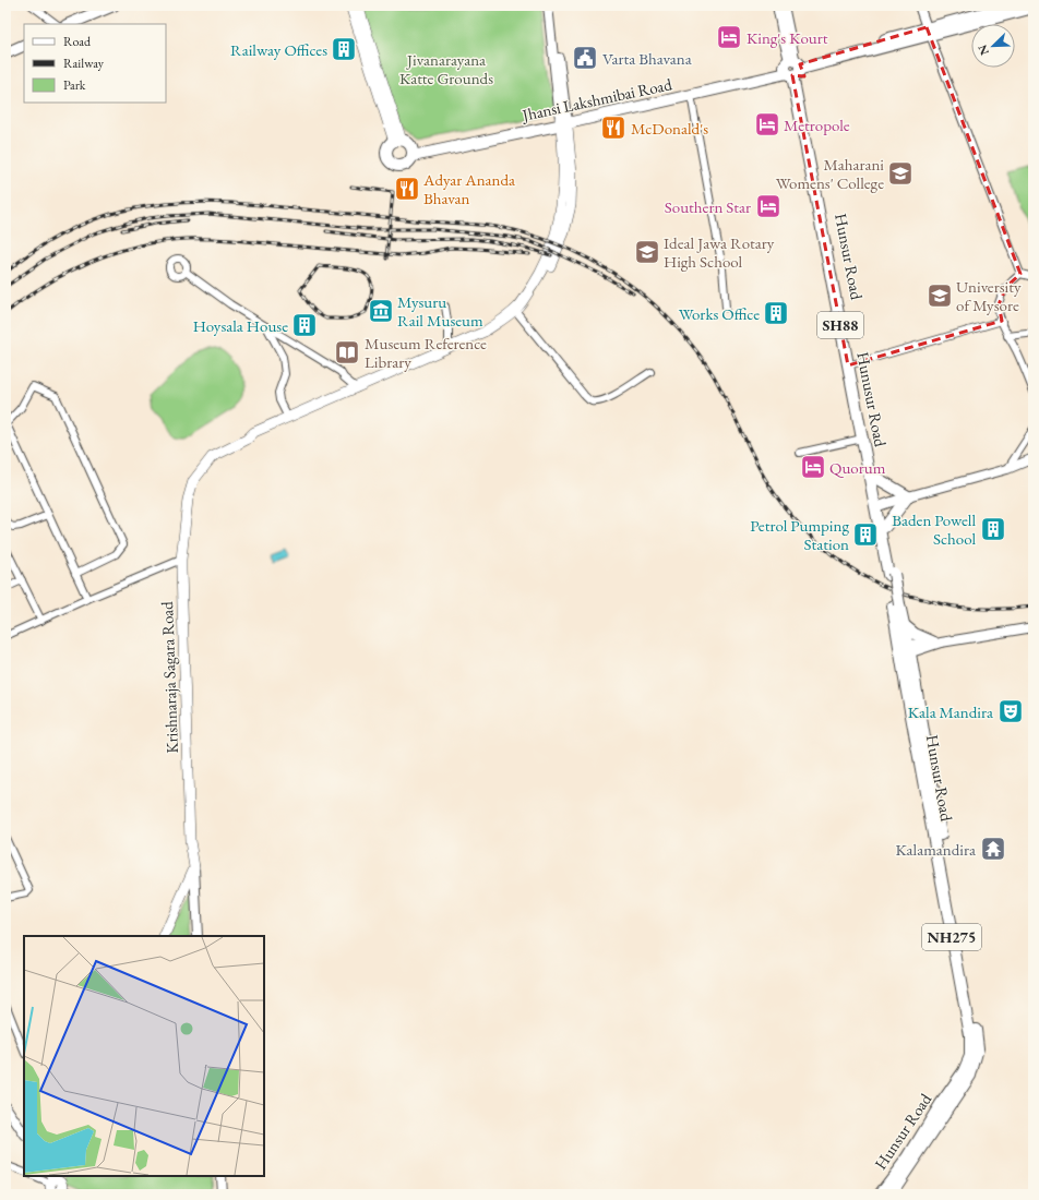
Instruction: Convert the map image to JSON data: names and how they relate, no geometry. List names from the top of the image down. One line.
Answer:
{"streets":{"main road":["Jhansi Lakshmibai Road","Hunsur Road","SH88","Hunusur Road","Krishnaraja Sagara Road","NH275"]},"crossings":[["Jhansi Lakshmibai Road","Hunusur Road"],["Jhansi Lakshmibai Road","Krishnaraja Sagara Road"],["Hunsur Road","Hunusur Road"]],"parks":["Jivanarayana Katte Grounds"],"places":{"hotel":["King's Kourt","Metropole","Southern Star","Quorum"],"building":["Railway Offices","Works Office","Hoysala House","Baden Powell School","Petrol Pumping Station"],"public building":["Varta Bhavana"],"restaurant":["McDonald's","Adyar Ananda Bhavan"],"school or university":["Maharani Womens' College","Ideal Jawa Rotary High School","University of Mysore"],"museum":["Mysuru Rail Museum"],"library":["Museum Reference Library"],"theatre":["Kala Mandira"],"temple":["Kalamandira"]},"legend":["Road","Railway","Park"],"north":"bottom left"}
